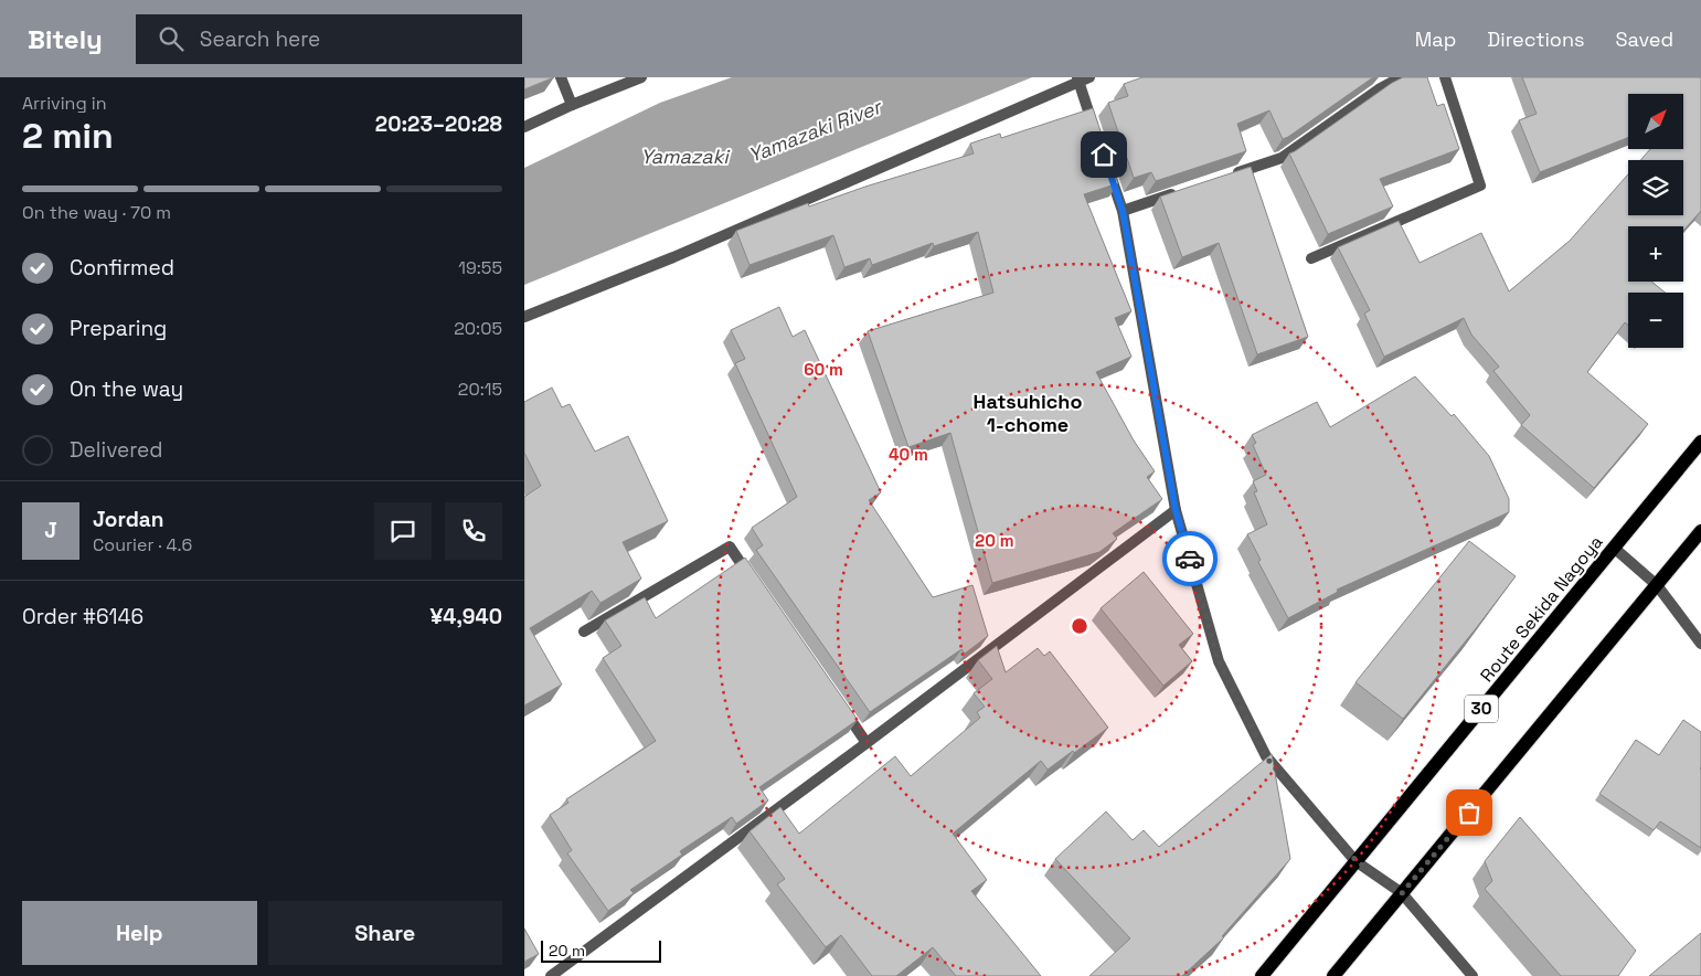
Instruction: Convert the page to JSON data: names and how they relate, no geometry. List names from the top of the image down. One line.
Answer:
{"streets":{"main road":["Route Sekida Nagoya","30"]},"districts":["Hatsuhicho 1-chome"],"water":["Yamazaki River","Yamazaki"],"scale_bar":"20 m","north":"top right","page":{"header":"Bitely","search":"Search here","nav":["Map","Directions","Saved"],"heading":["2 min","Arriving in","20:23–20:28"],"panel":["Jordan","Courier · 4.6","Order #6146","¥4,940"],"map_buttons":["+","−"],"bar":"On the way · 70 m","list":[["Confirmed","19:55"],["Preparing","20:05"],["On the way","20:15"],"Delivered"],"round":"J","buttons":["Help","Share"],"scale":"20 m"},"rings":["60 m","40 m","20 m"]}
